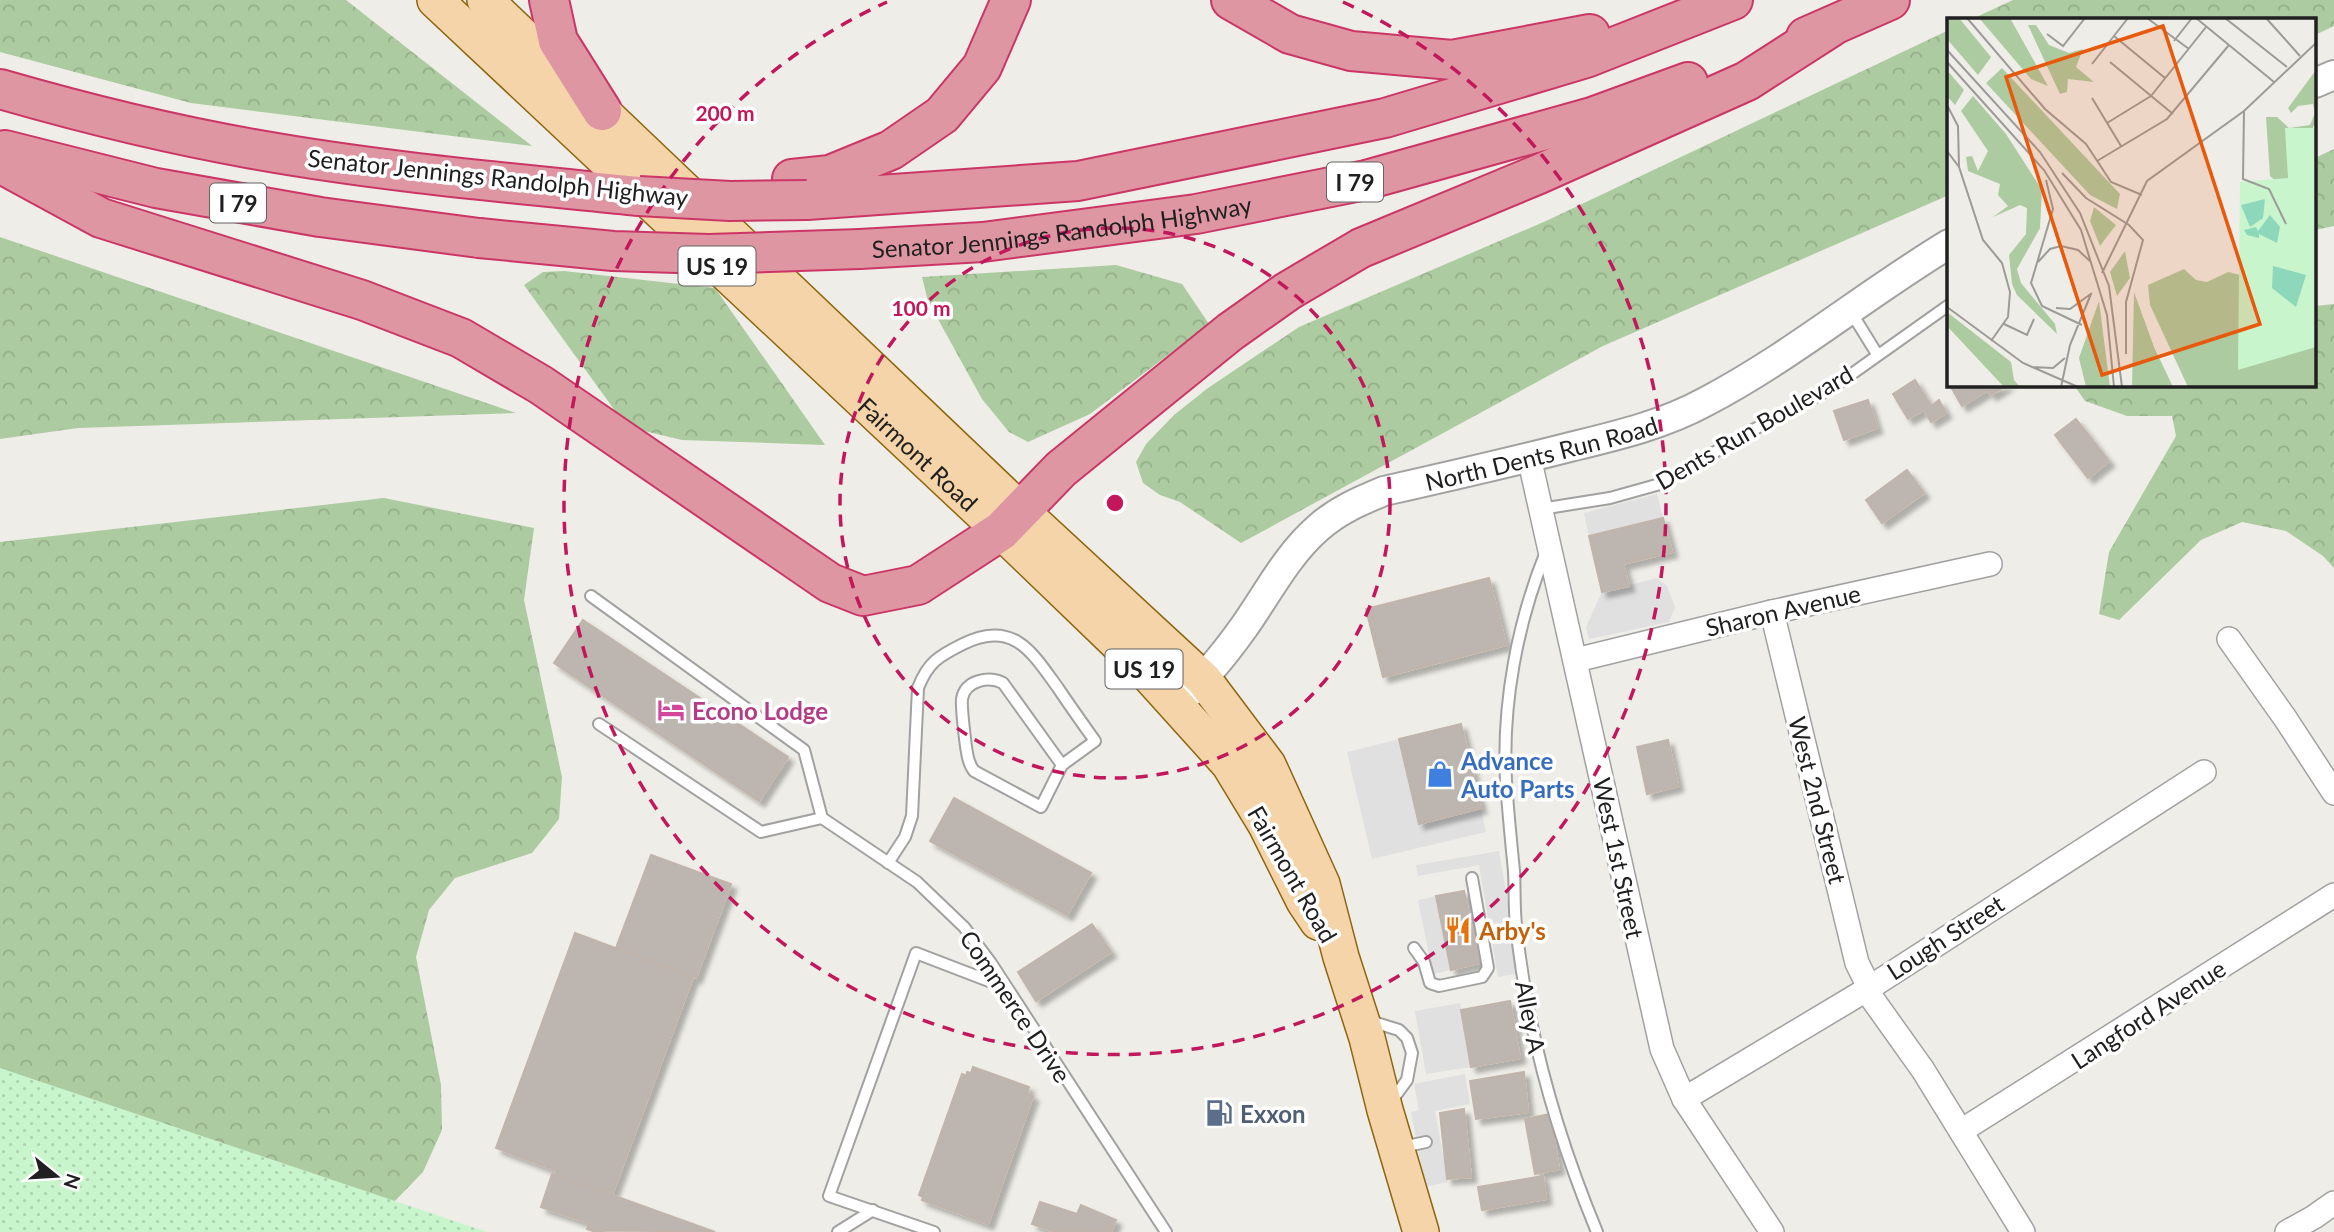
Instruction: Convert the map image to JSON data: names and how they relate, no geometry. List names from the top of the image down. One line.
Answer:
{"streets":{"highway":["Senator Jennings Randolph Highway","I 79"],"main road":["US 19","Fairmont Road"],"street":["North Dents Run Road","Sharon Avenue","West 2nd Street","West 1st Street","Lough Street","Langford Avenue"],"lane":["Dents Run Boulevard","Commerce Drive","Alley A"]},"crossings":[["Dents Run Boulevard","West 1st Street"],["North Dents Run Road","Fairmont Road"],["North Dents Run Road","West 1st Street"],["Sharon Avenue","West 2nd Street"],["Sharon Avenue","West 1st Street"],["West 2nd Street","Lough Street"],["West 2nd Street","Langford Avenue"],["West 1st Street","Lough Street"],["West 1st Street","Alley A"]],"places":{"hotel":["Econo Lodge"],"shop":["Advance Auto Parts"],"restaurant":["Arby's"],"fuel station":["Exxon"]},"north":"right","rings":["200 m","100 m"]}
